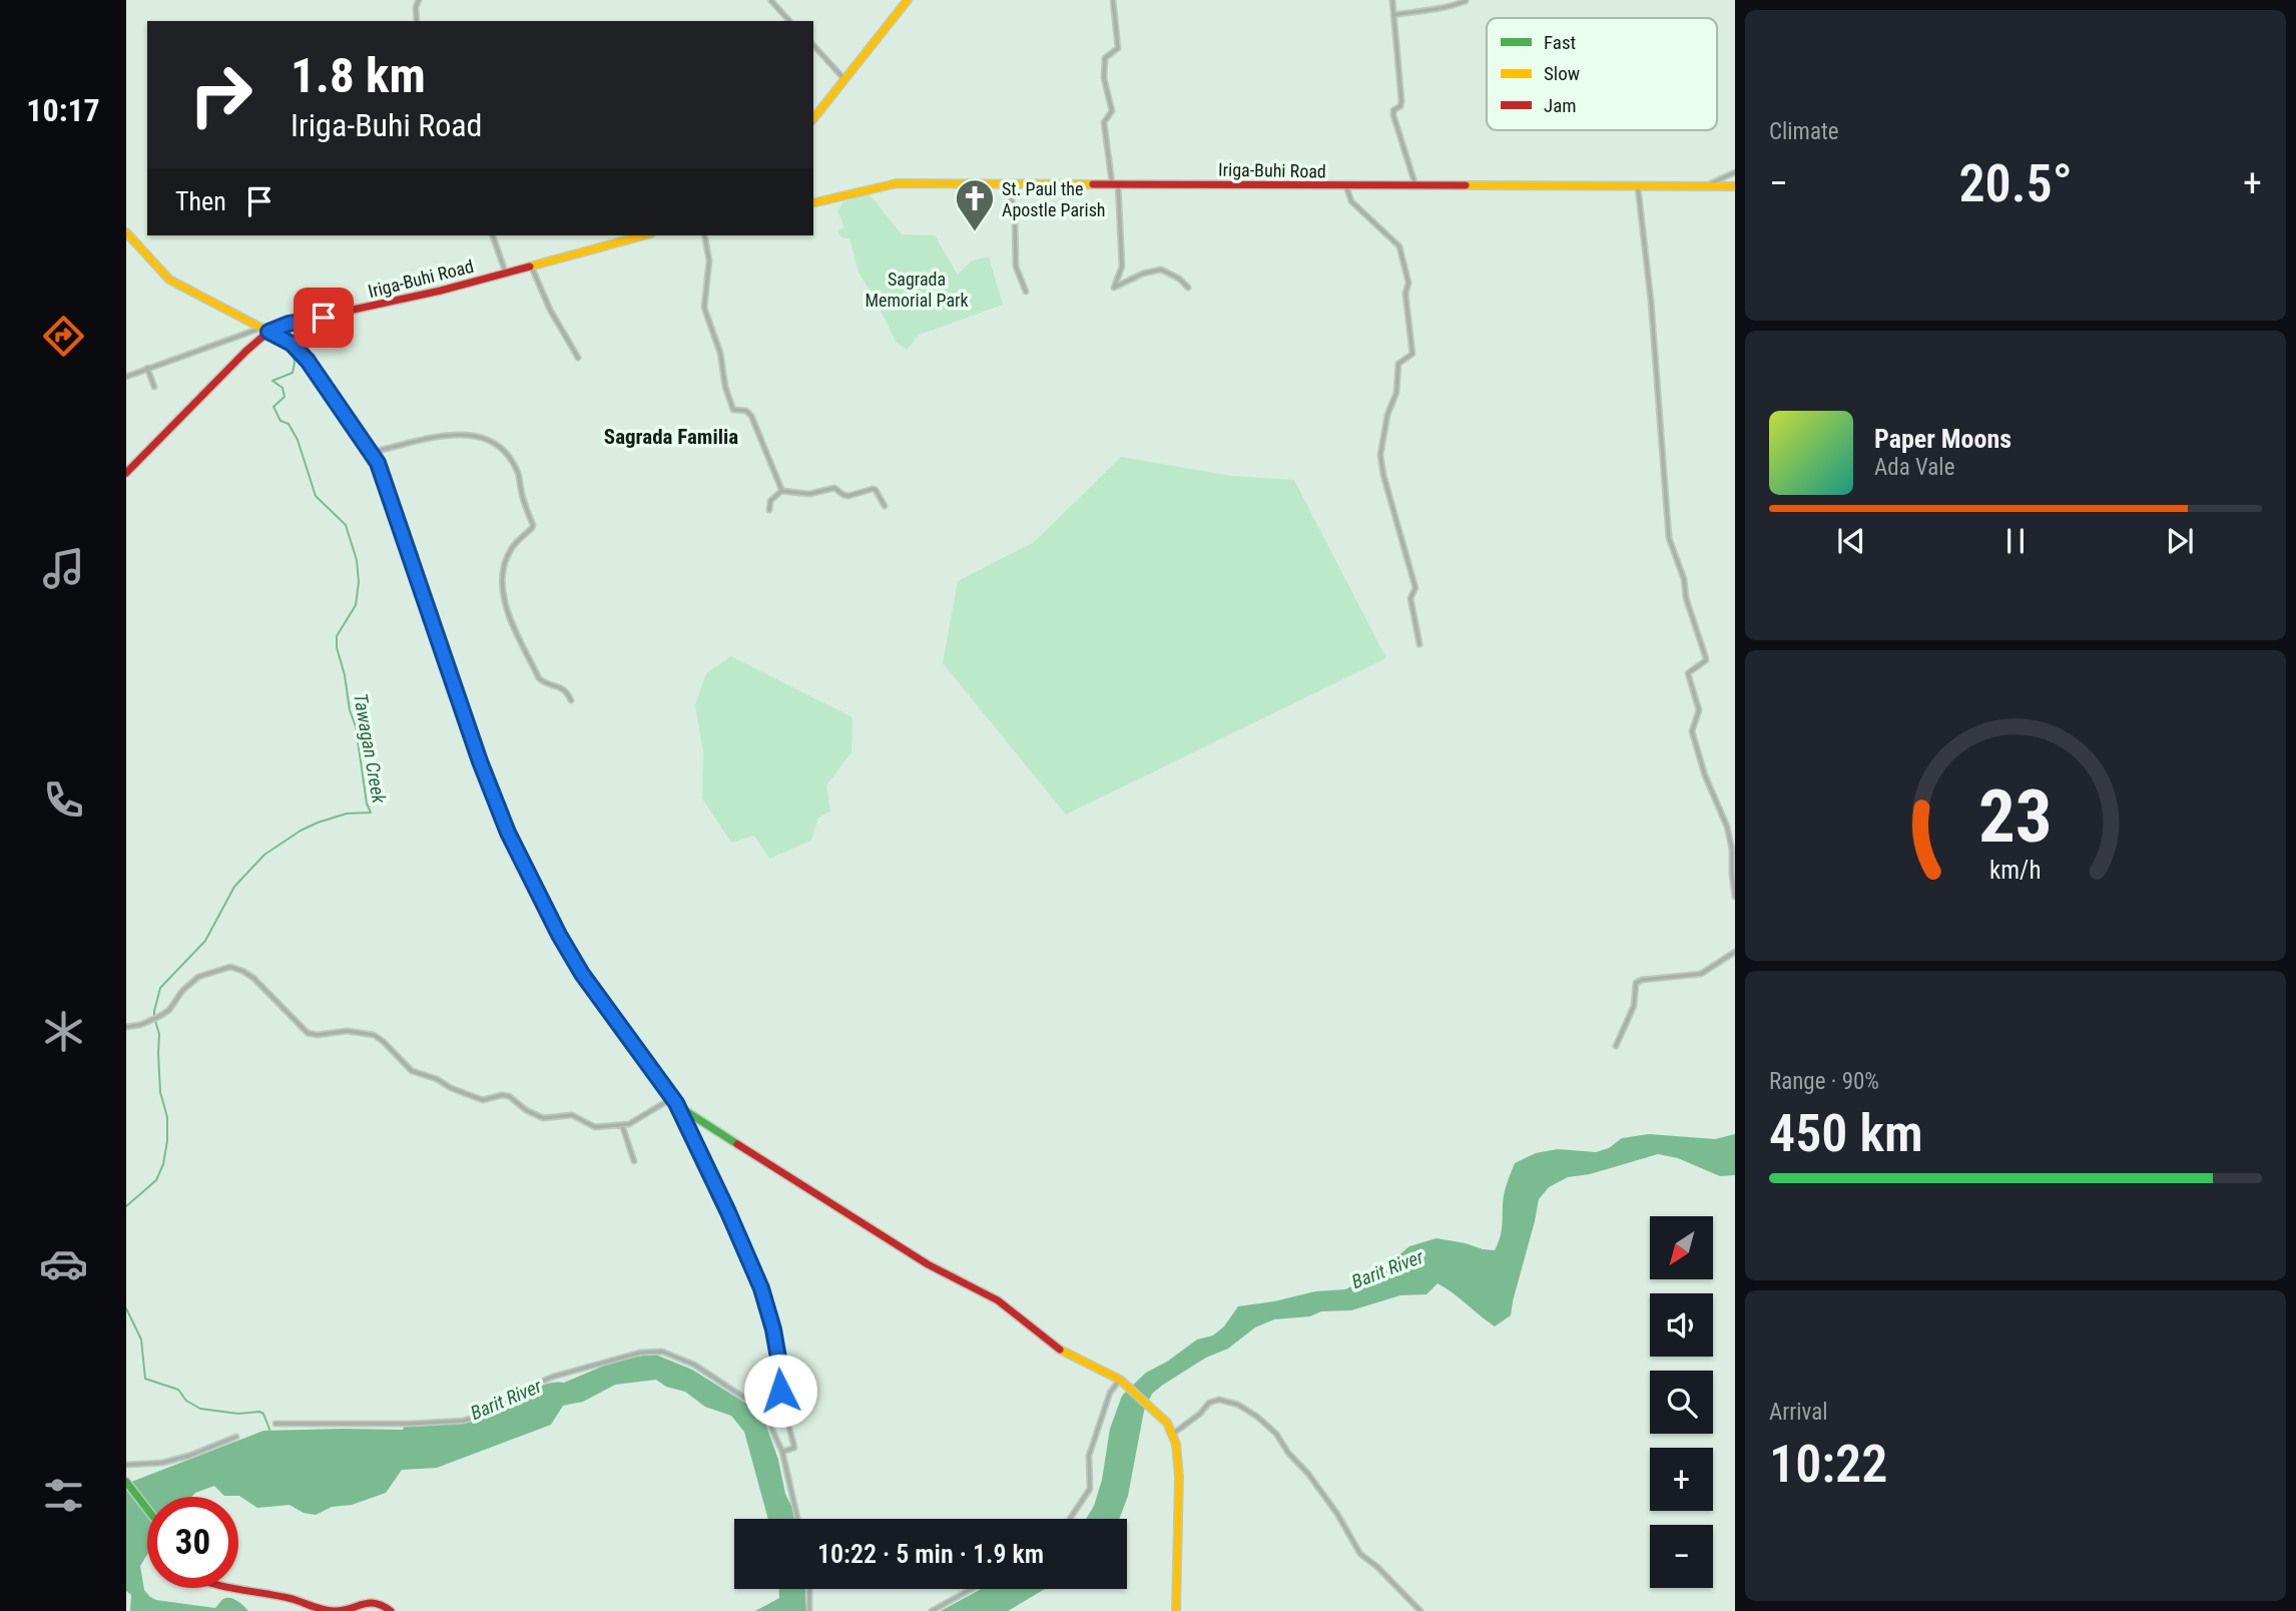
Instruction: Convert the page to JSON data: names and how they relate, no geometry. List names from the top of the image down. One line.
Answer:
{"streets":{"main road":["Iriga-Buhi Road"]},"districts":["Sagrada Familia"],"water":["Tawagan Creek","Barit River"],"parks":["Sagrada Memorial Park"],"places":{"church":["St. Paul the Apostle Parish"]},"legend":["Fast","Slow","Jam"],"north":"bottom left","page":{"tabs":"10:17","tile":["Climate",["Range · 90%","450 km"],["Arrival","10:22"]],"turn":["1.8 km","Iriga-Buhi Road"],"heat":["−","20.5°","+"],"then":"Then","song":["Paper Moons","Ada Vale"],"map_buttons":["+","−"],"limit":"30","trip":"10:22 · 5 min · 1.9 km","gauge":["23","km/h"]}}
